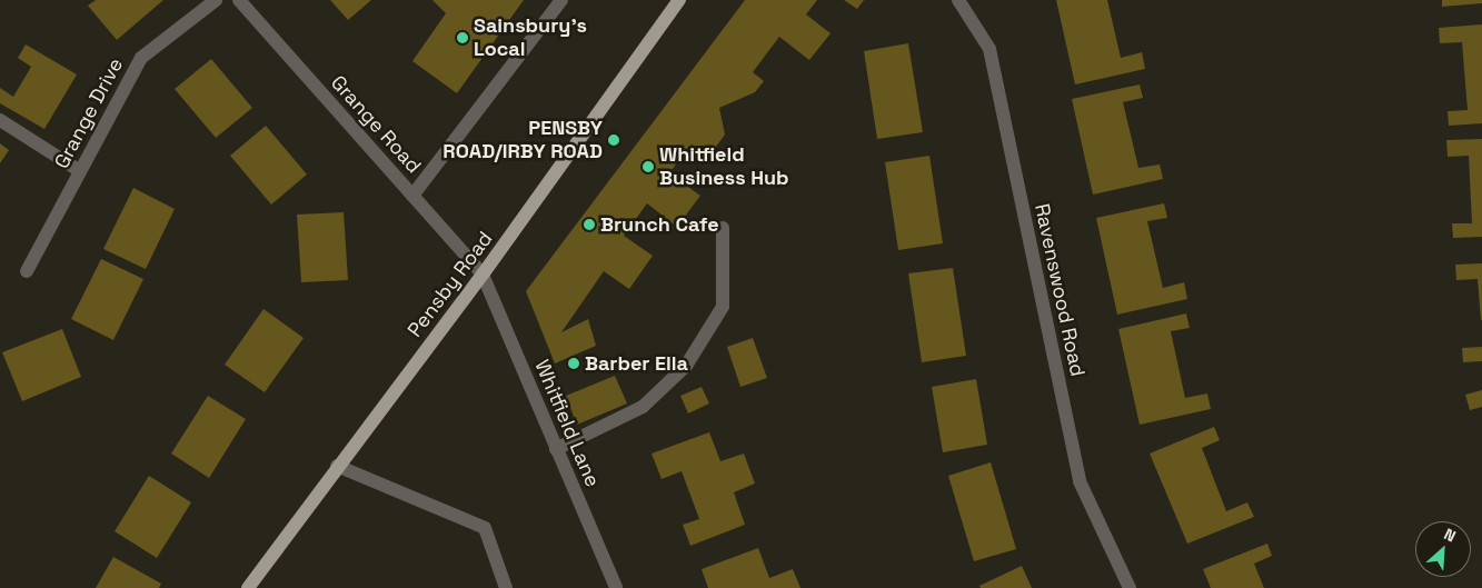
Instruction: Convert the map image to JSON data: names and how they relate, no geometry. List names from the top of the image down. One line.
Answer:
{"streets":{"main road":["Pensby Road"],"street":["Grange Drive","Grange Road","Ravenswood Road","Whitfield Lane"]},"crossings":[["Grange Road","Pensby Road"],["Grange Road","Whitfield Lane"],["Pensby Road","Whitfield Lane"]],"places":["Sainsbury's Local","PENSBY ROAD/IRBY ROAD","Whitfield Business Hub","Brunch Cafe","Barber Ella"],"north":"top right"}
